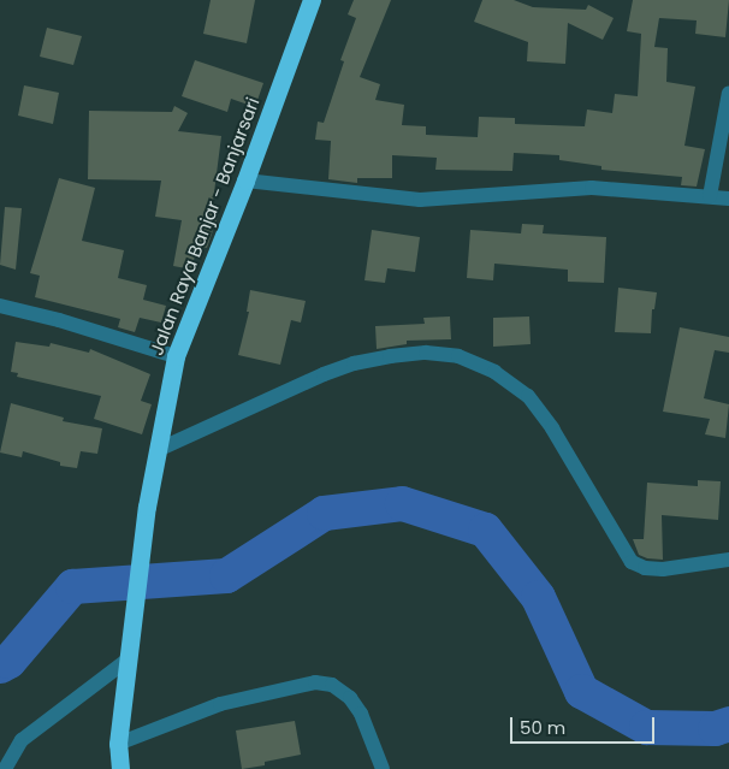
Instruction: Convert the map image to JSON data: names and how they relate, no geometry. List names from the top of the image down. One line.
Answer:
{"streets":{"highway":["Jalan Raya Banjar - Banjarsari"]},"scale_bar":"50 m"}
